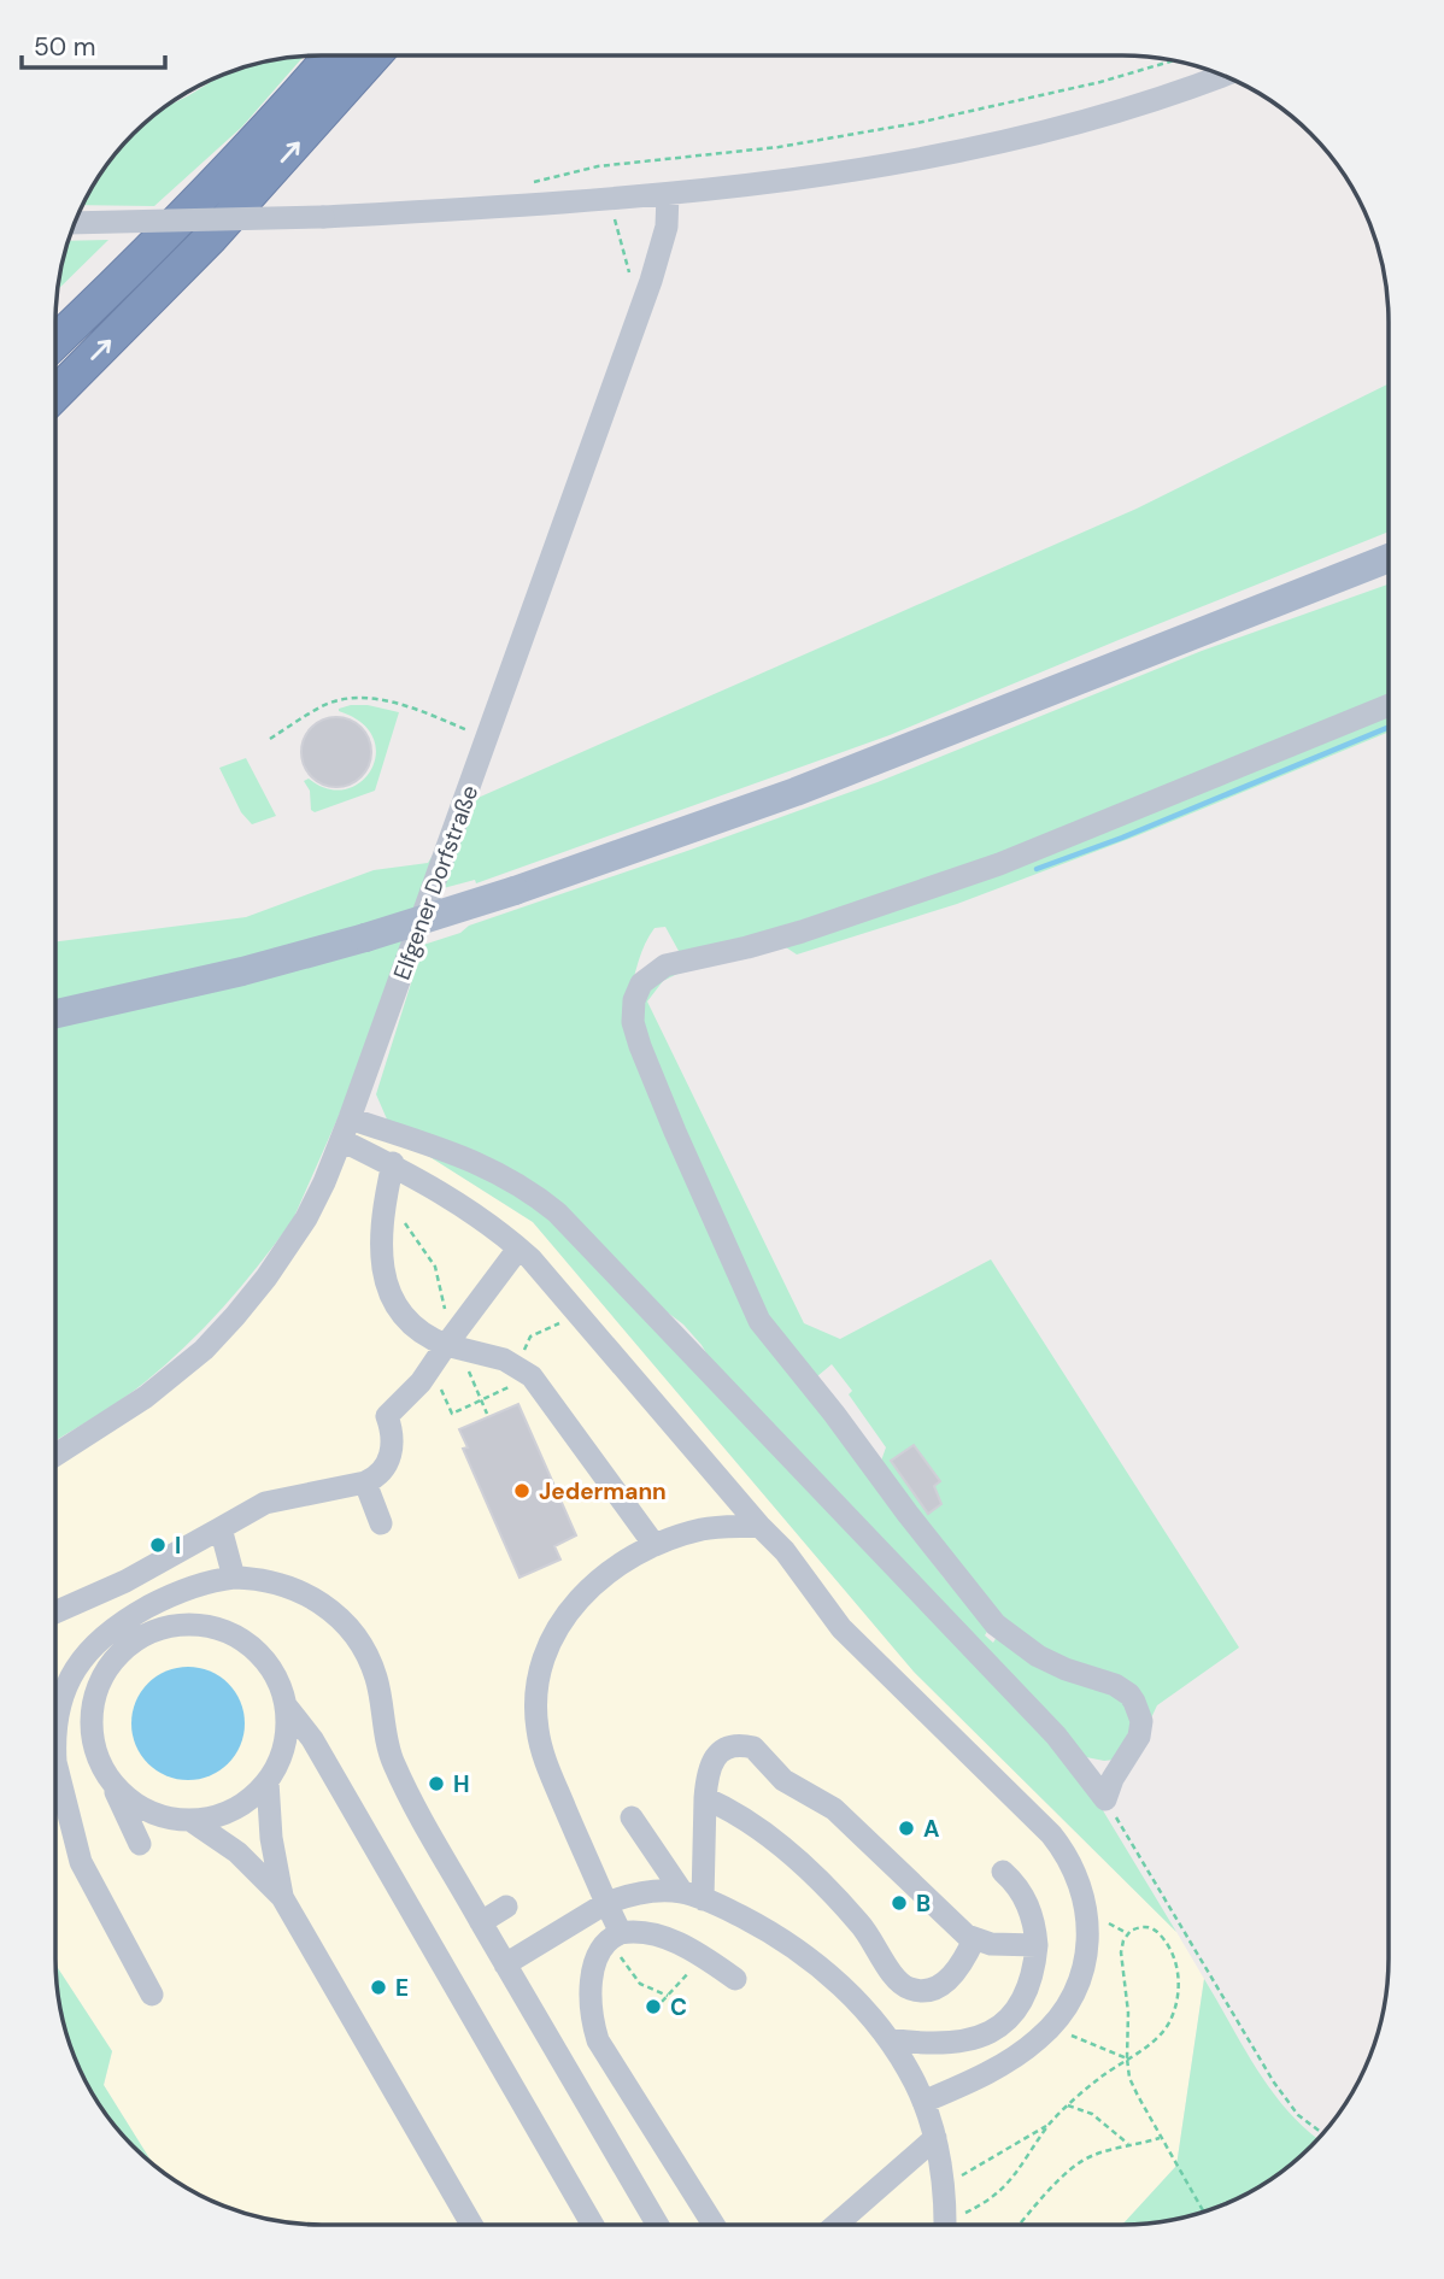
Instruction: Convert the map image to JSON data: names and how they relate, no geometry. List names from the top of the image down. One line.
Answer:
{"streets":{"street":["Elfgener Dorfstraße"]},"places":["Jedermann","I","H","A","B","E","C"],"scale_bar":"50 m"}
